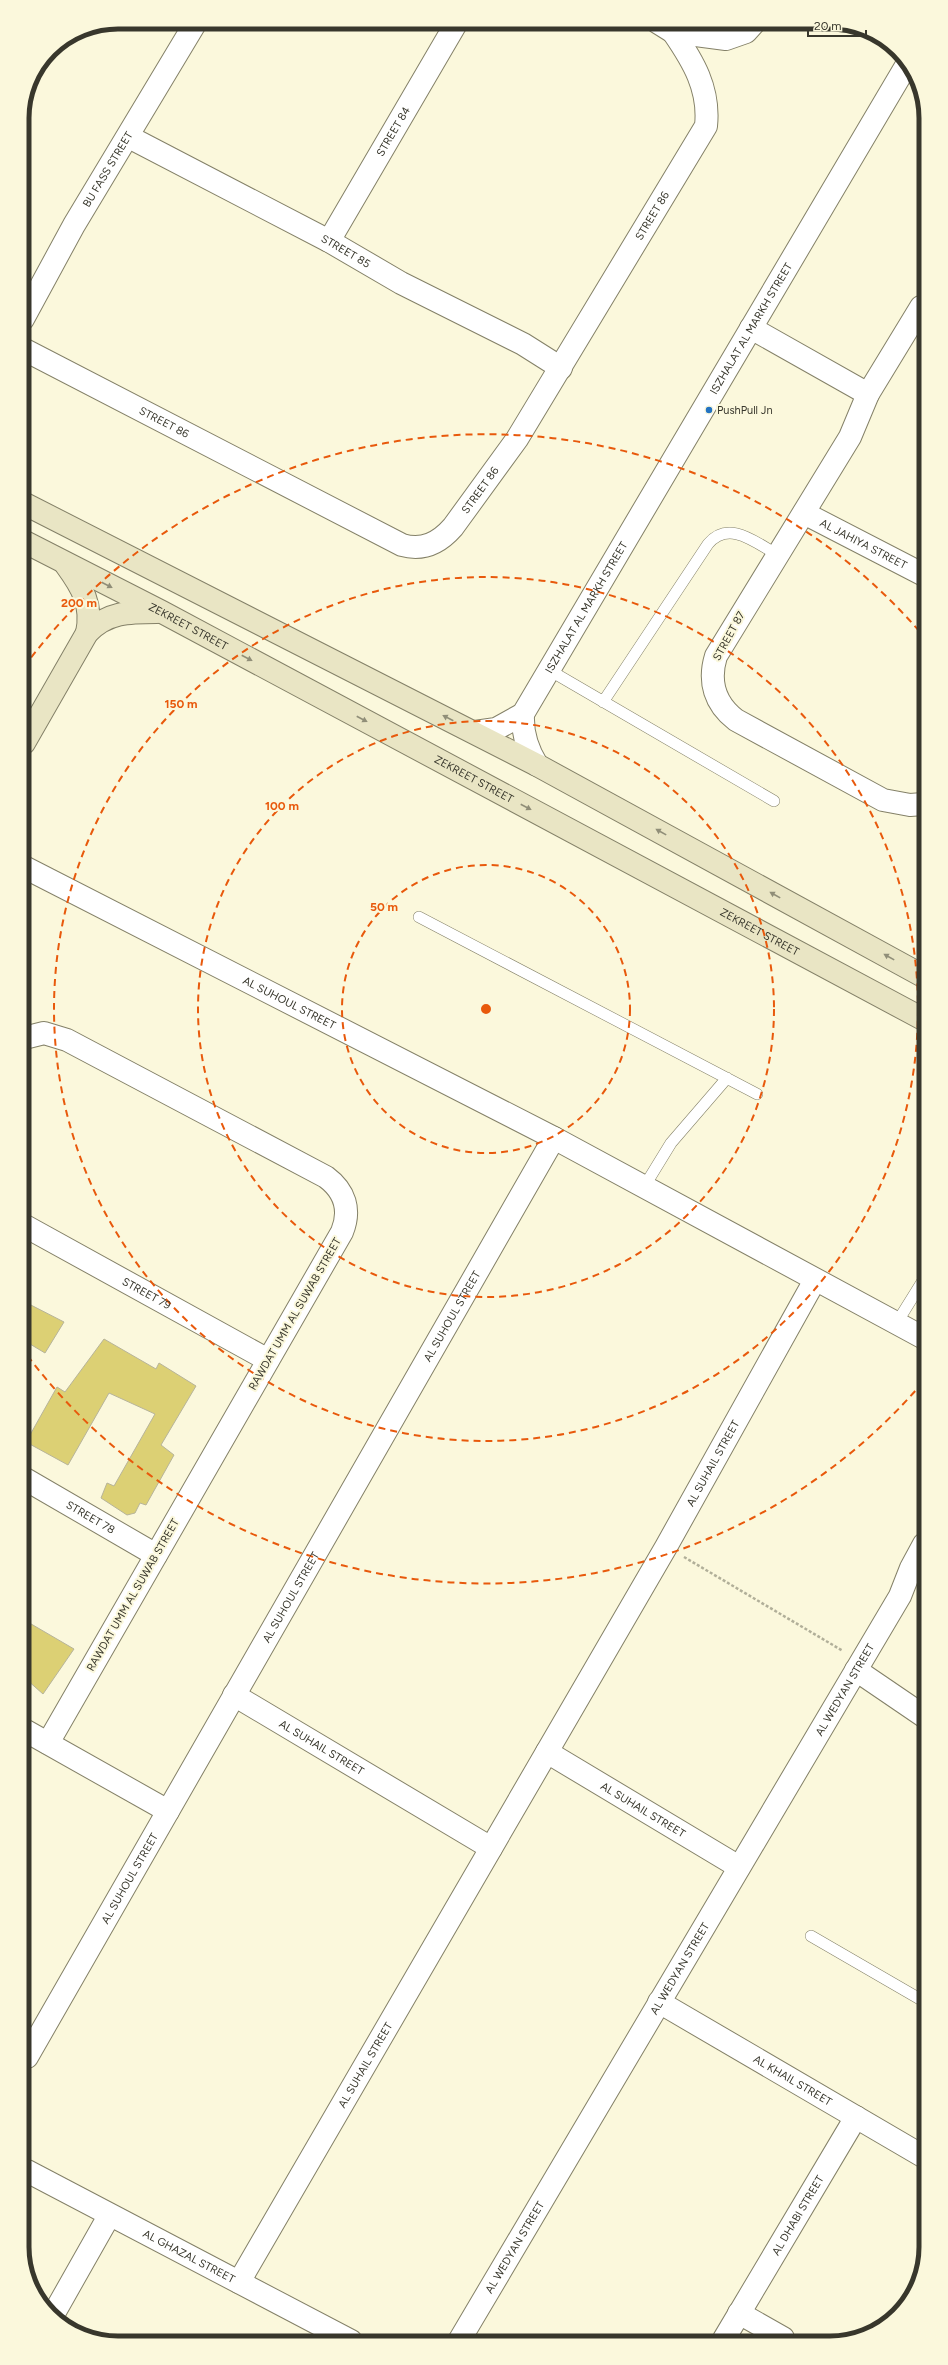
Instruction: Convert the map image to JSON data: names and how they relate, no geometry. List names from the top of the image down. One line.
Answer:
{"streets":{"street":["STREET 84","BU FASS STREET","STREET 86","STREET 85","ISZHALAT AL MARKH STREET","AL JAHIYA STREET","ZEKREET STREET","STREET 87","AL SUHOUL STREET","STREET 79","RAWDAT UMM AL SUWAB STREET","AL SUHAIL STREET","STREET 78","AL WEDYAN STREET","AL KHAIL STREET","AL DHABI STREET","AL GHAZAL STREET"]},"crossings":[["STREET 84","STREET 85"],["BU FASS STREET","STREET 85"],["STREET 86","STREET 85"],["AL JAHIYA STREET","STREET 87"],["AL SUHOUL STREET","AL SUHAIL STREET"],["STREET 79","RAWDAT UMM AL SUWAB STREET"],["RAWDAT UMM AL SUWAB STREET","STREET 78"],["AL SUHAIL STREET","AL WEDYAN STREET"],["AL SUHAIL STREET","AL GHAZAL STREET"],["AL WEDYAN STREET","AL KHAIL STREET"],["AL KHAIL STREET","AL DHABI STREET"]],"places":["PushPull Jn"],"scale_bar":"20 m","rings":["200 m","150 m","100 m","50 m"]}
